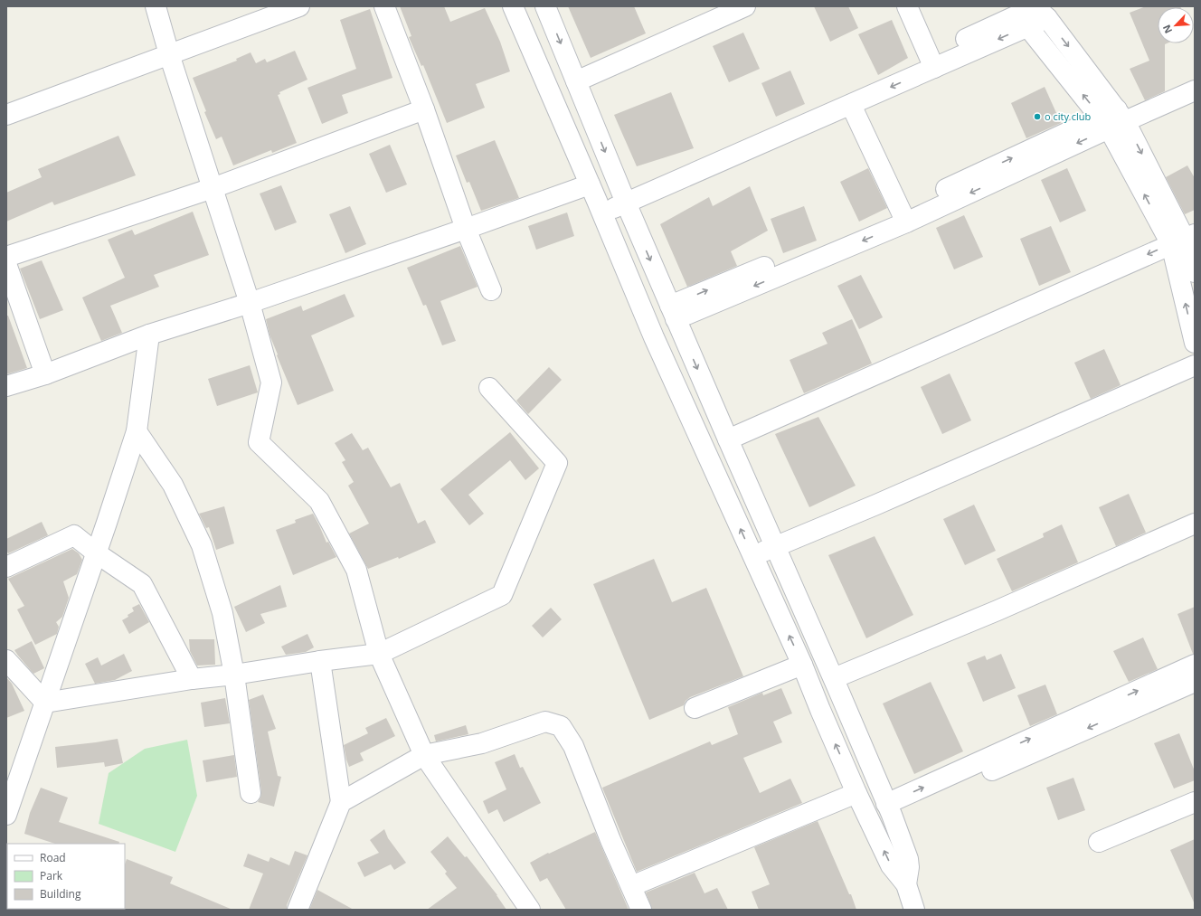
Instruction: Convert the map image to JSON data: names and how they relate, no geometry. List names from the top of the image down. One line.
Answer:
{"places":["o city club"],"legend":["Road","Park","Building"],"north":"bottom left"}
